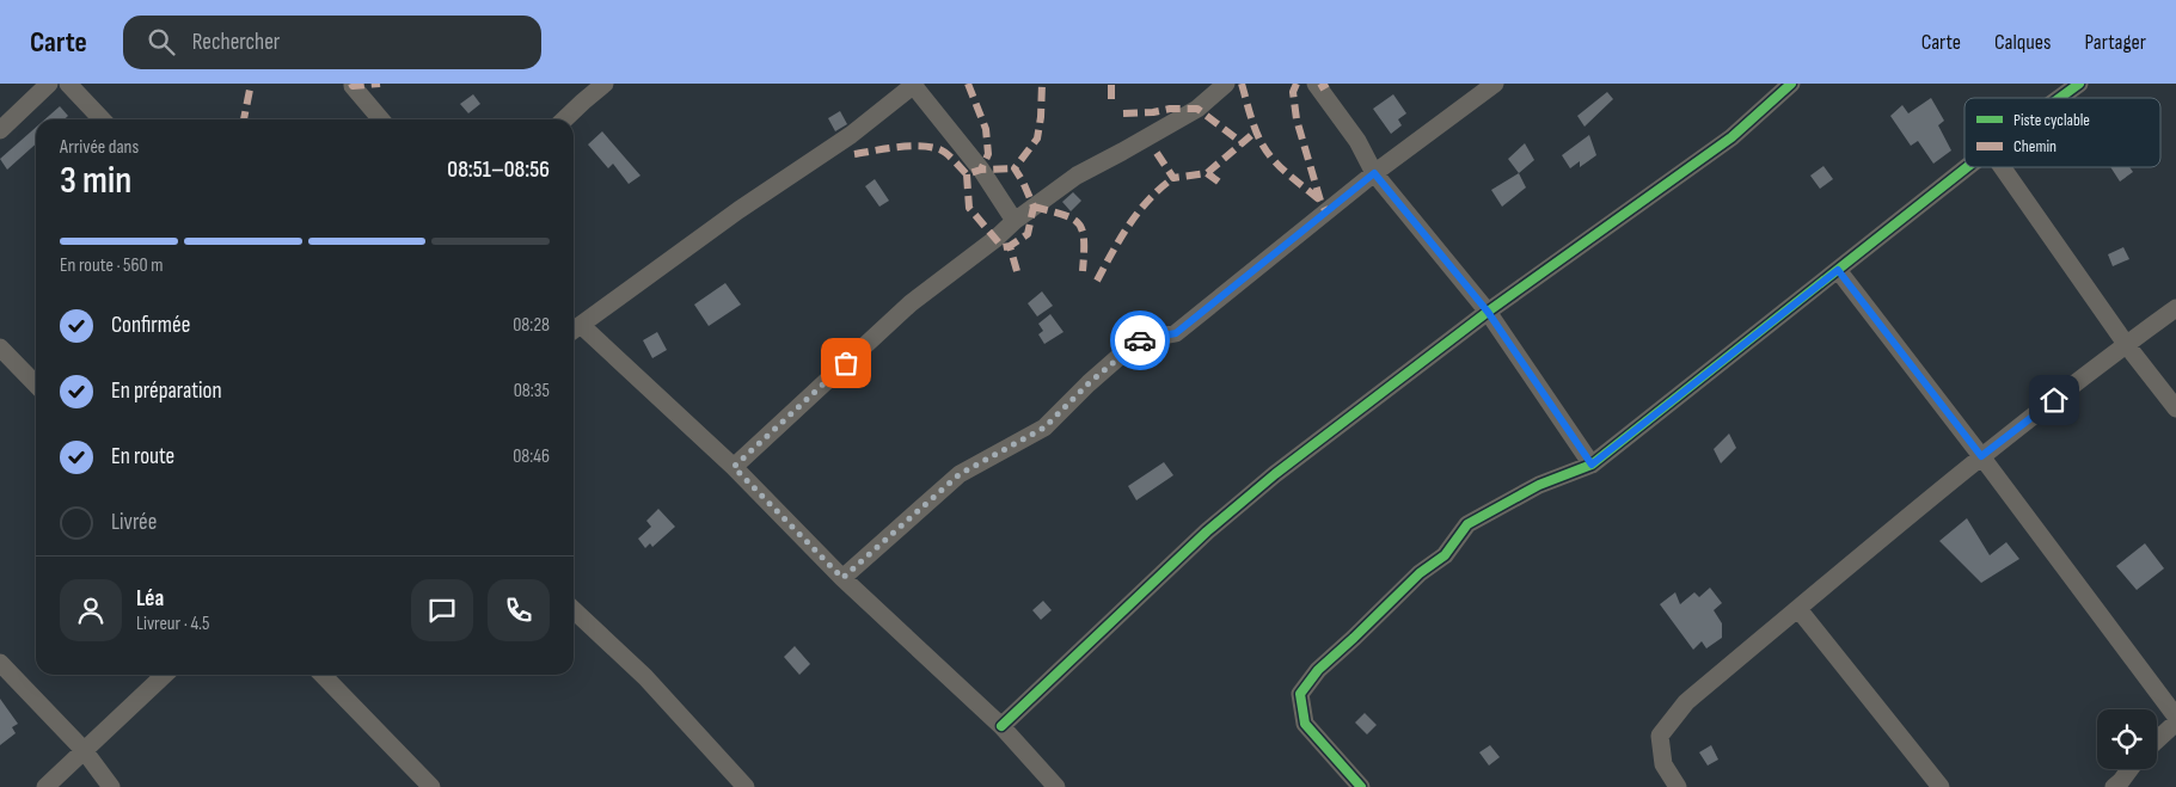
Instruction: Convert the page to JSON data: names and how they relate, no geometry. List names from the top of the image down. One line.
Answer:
{"legend":["Piste cyclable","Chemin"],"page":{"header":"Carte","search":"Rechercher","nav":["Carte","Calques","Partager"],"heading":["3 min","Arrivée dans","08:51–08:56"],"panel":["Léa","Livreur · 4.5"],"bar":"En route · 560 m","list":[["Confirmée","08:28"],["En préparation","08:35"],["En route","08:46"],"Livrée"]}}
